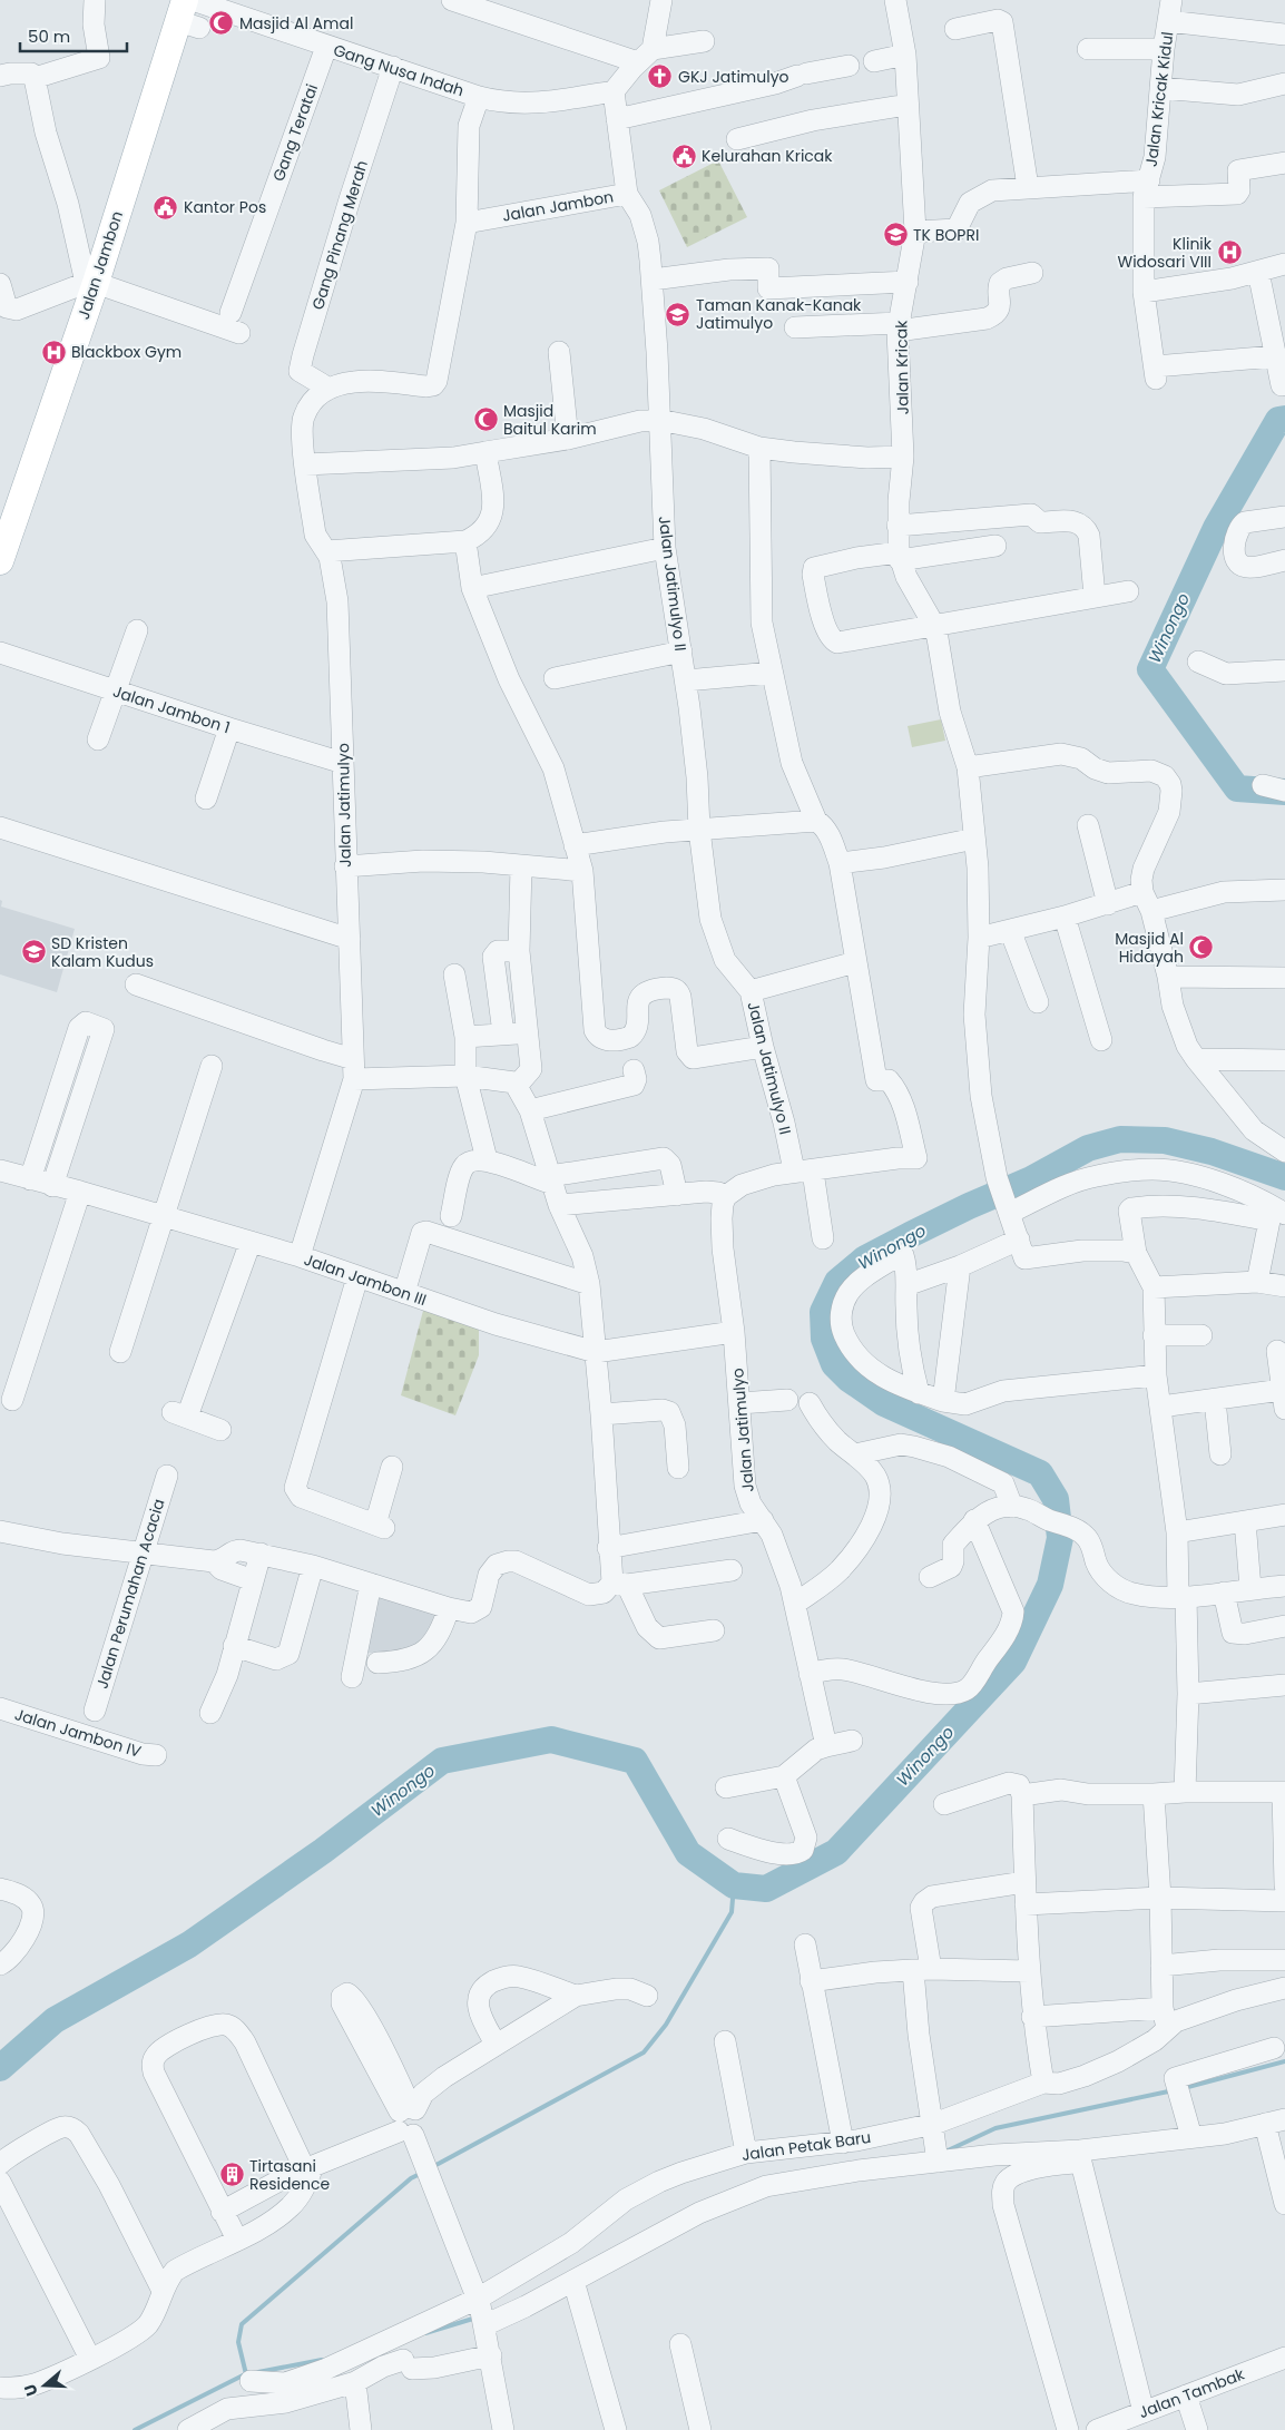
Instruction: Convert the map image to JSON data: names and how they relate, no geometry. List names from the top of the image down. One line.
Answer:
{"streets":{"main road":["Jalan Jambon"],"street":["Gang Nusa Indah","Jalan Kricak Kidul","Gang Teratai","Gang Pinang Merah","Jalan Kricak","Jalan Jatimulyo II","Jalan Jambon 1","Jalan Jatimulyo","Jalan Jambon III","Jalan Perumahan Acacia","Jalan Jambon IV","Jalan Petak Baru","Jalan Tambak"]},"crossings":[["Gang Nusa Indah","Gang Teratai"],["Gang Nusa Indah","Jalan Jambon"],["Gang Nusa Indah","Gang Pinang Merah"],["Gang Nusa Indah","Jalan Jatimulyo II"],["Gang Teratai","Jalan Jambon"],["Jalan Jambon","Jalan Jatimulyo II"],["Jalan Jambon","Jalan Jatimulyo"],["Gang Pinang Merah","Jalan Jatimulyo"],["Jalan Jambon 1","Jalan Jatimulyo"],["Jalan Jatimulyo","Jalan Jambon III"]],"water":["Winongo"],"places":{"mosque":["Masjid Al Amal","Masjid Baitul Karim","Masjid Al Hidayah"],"church":["GKJ Jatimulyo"],"public building":["Kelurahan Kricak","Kantor Pos"],"school or university":["TK BOPRI","Taman Kanak-Kanak Jatimulyo","SD Kristen Kalam Kudus"],"hospital":["Klinik Widosari VIII","Blackbox Gym"],"building":["Tirtasani Residence"]},"scale_bar":"50 m","north":"left"}
